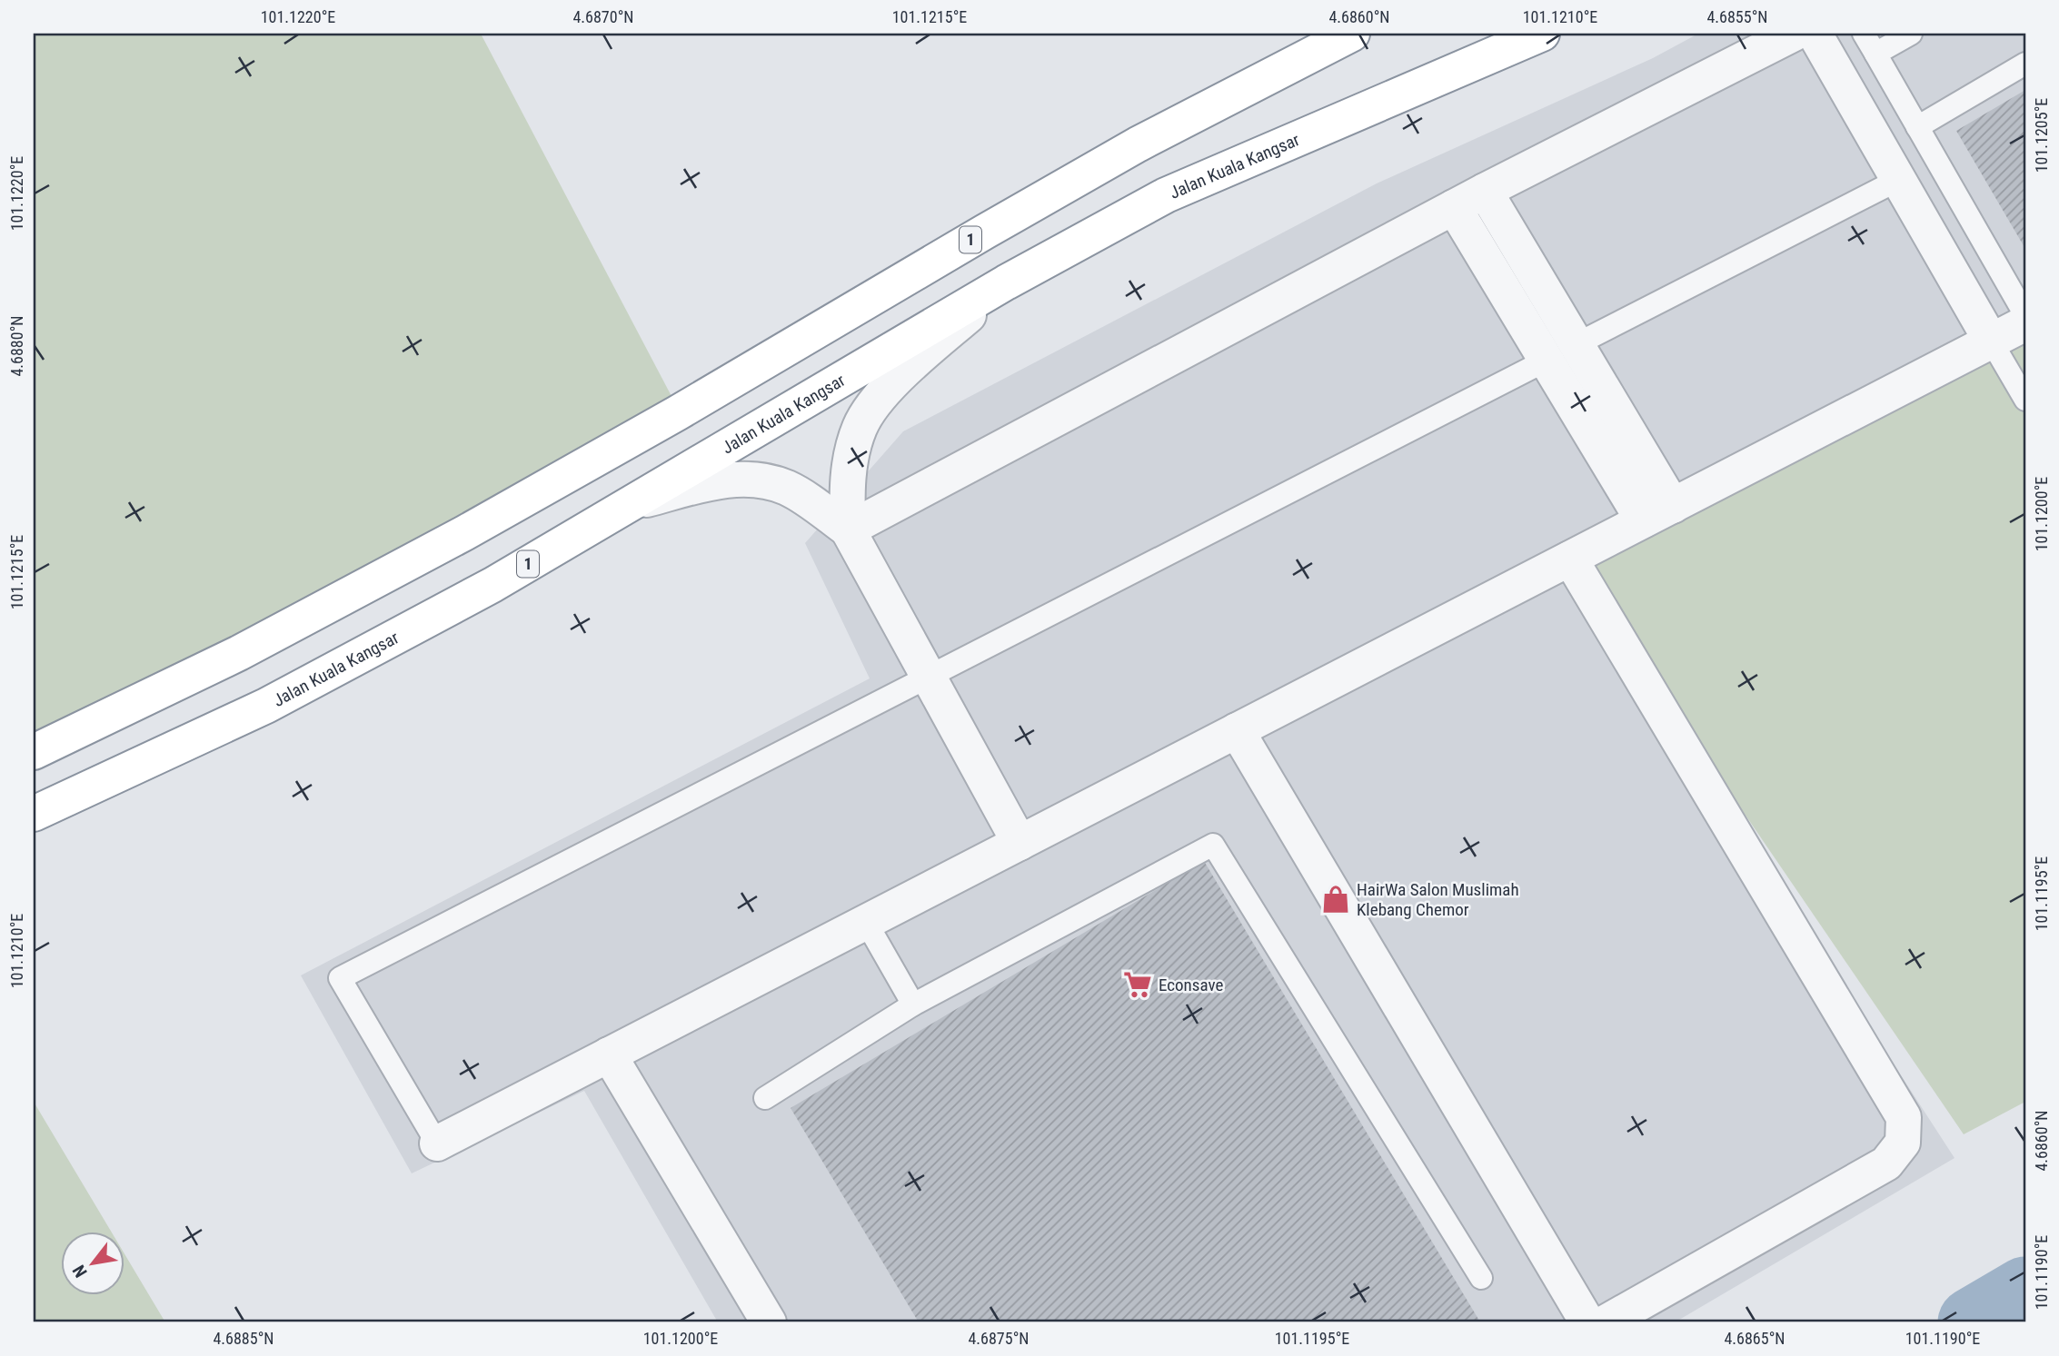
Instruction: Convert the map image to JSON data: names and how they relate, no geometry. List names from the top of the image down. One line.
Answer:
{"streets":{"highway":["Jalan Kuala Kangsar","1"]},"places":{"shop":["HairWa Salon Muslimah Klebang Chemor"],"supermarket":["Econsave"]},"north":"bottom left","coordinates":["101.1220°E","4.6870°N","101.1215°E","4.6860°N","101.1210°E","4.6855°N","101.1205°E","4.6880°N","101.1200°E","101.1195°E","101.1190°E","4.6885°N","4.6875°N","4.6865°N"]}
